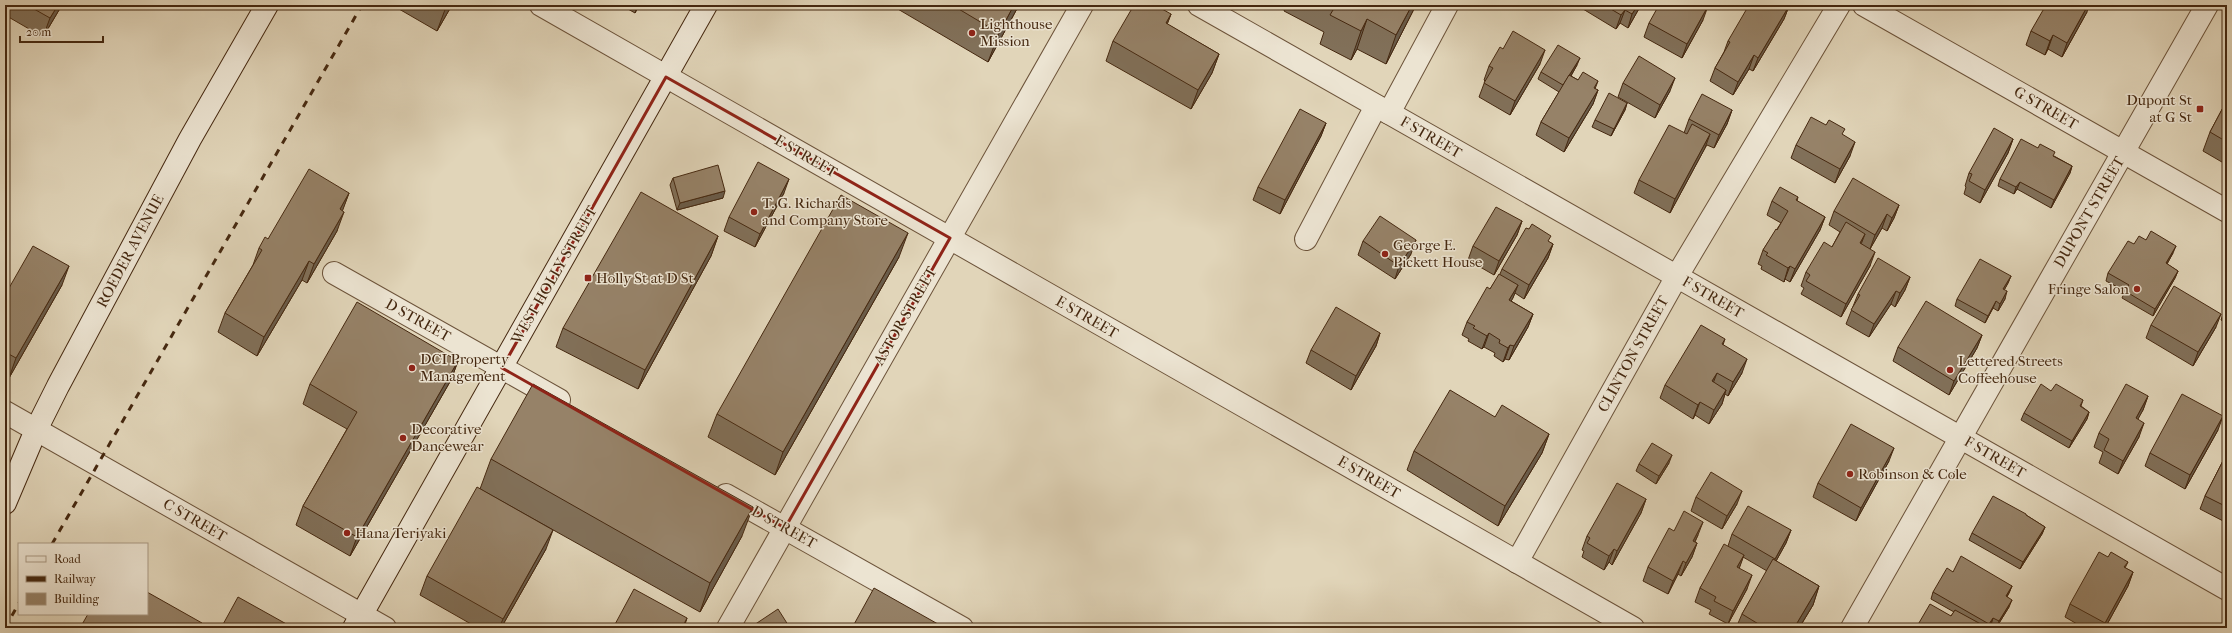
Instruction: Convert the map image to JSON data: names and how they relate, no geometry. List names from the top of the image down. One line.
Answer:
{"streets":{"street":["G STREET","F STREET","E STREET","DUPONT STREET","ROEDER AVENUE","WEST HOLLY STREET","ASTOR STREET","D STREET","CLINTON STREET","C STREET"]},"crossings":[["G STREET","DUPONT STREET"],["F STREET","DUPONT STREET"],["F STREET","CLINTON STREET"],["E STREET","WEST HOLLY STREET"],["E STREET","ASTOR STREET"],["E STREET","CLINTON STREET"],["ROEDER AVENUE","C STREET"],["WEST HOLLY STREET","D STREET"],["WEST HOLLY STREET","C STREET"],["ASTOR STREET","D STREET"]],"places":{"other":["Lighthouse Mission","T. G. Richards and Company Store","George E. Pickett House","Fringe Salon","DCI Property Management","Lettered Streets Coffeehouse","Decorative Dancewear","Robinson & Cole","Hana Teriyaki"],"transit":["Dupont St at G St","Holly St at D St"]},"legend":["Road","Railway","Building"],"scale_bar":"20 m"}
